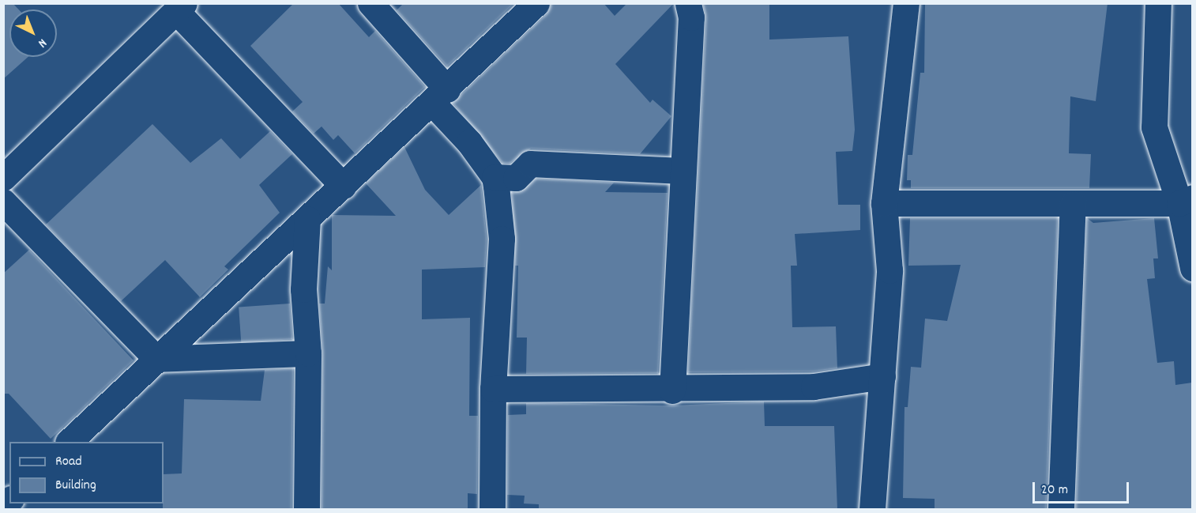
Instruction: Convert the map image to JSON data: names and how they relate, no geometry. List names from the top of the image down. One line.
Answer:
{"legend":["Road","Building"],"scale_bar":"20 m","north":"bottom right"}
